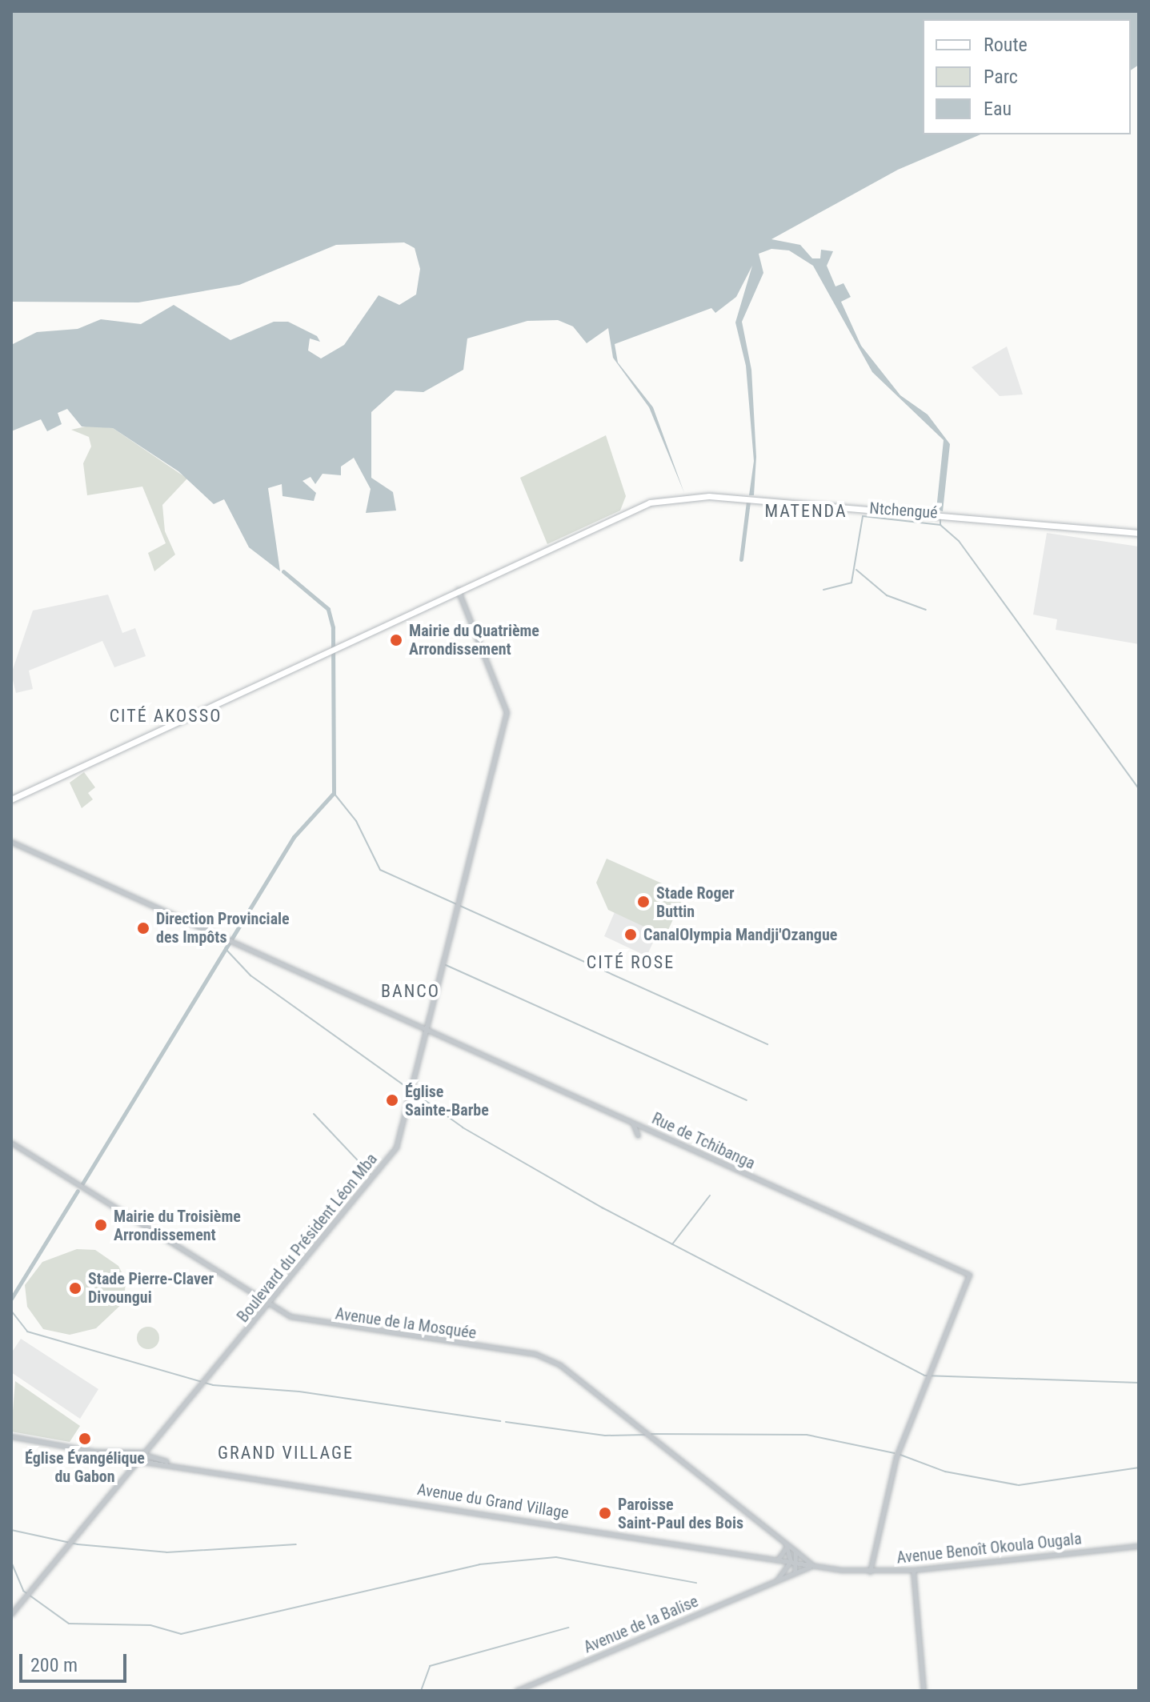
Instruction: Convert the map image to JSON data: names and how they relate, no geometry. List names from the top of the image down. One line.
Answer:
{"streets":{"main road":["Ntchengué"],"street":["Rue de Tchibanga","Boulevard du Président Léon Mba","Avenue de la Mosquée","Avenue du Grand Village","Avenue Benoît Okoula Ougala","Avenue de la Balise"]},"crossings":[["Ntchengué","Boulevard du Président Léon Mba"],["Rue de Tchibanga","Boulevard du Président Léon Mba"],["Rue de Tchibanga","Avenue Benoît Okoula Ougala"],["Boulevard du Président Léon Mba","Avenue de la Mosquée"],["Boulevard du Président Léon Mba","Avenue du Grand Village"],["Avenue de la Mosquée","Avenue du Grand Village"],["Avenue de la Mosquée","Avenue de la Balise"],["Avenue du Grand Village","Avenue Benoît Okoula Ougala"],["Avenue du Grand Village","Avenue de la Balise"]],"districts":["MATENDA","CITÉ AKOSSO","CITÉ ROSE","BANCO","GRAND VILLAGE"],"places":["Mairie du Quatrième Arrondissement","Stade Roger Buttin","Direction Provinciale des Impôts","CanalOlympia Mandji'Ozangue","Église Sainte-Barbe","Mairie du Troisième Arrondissement","Stade Pierre-Claver Divoungui","Église Évangélique du Gabon","Paroisse Saint-Paul des Bois"],"legend":["Route","Parc","Eau"],"scale_bar":"200 m"}
